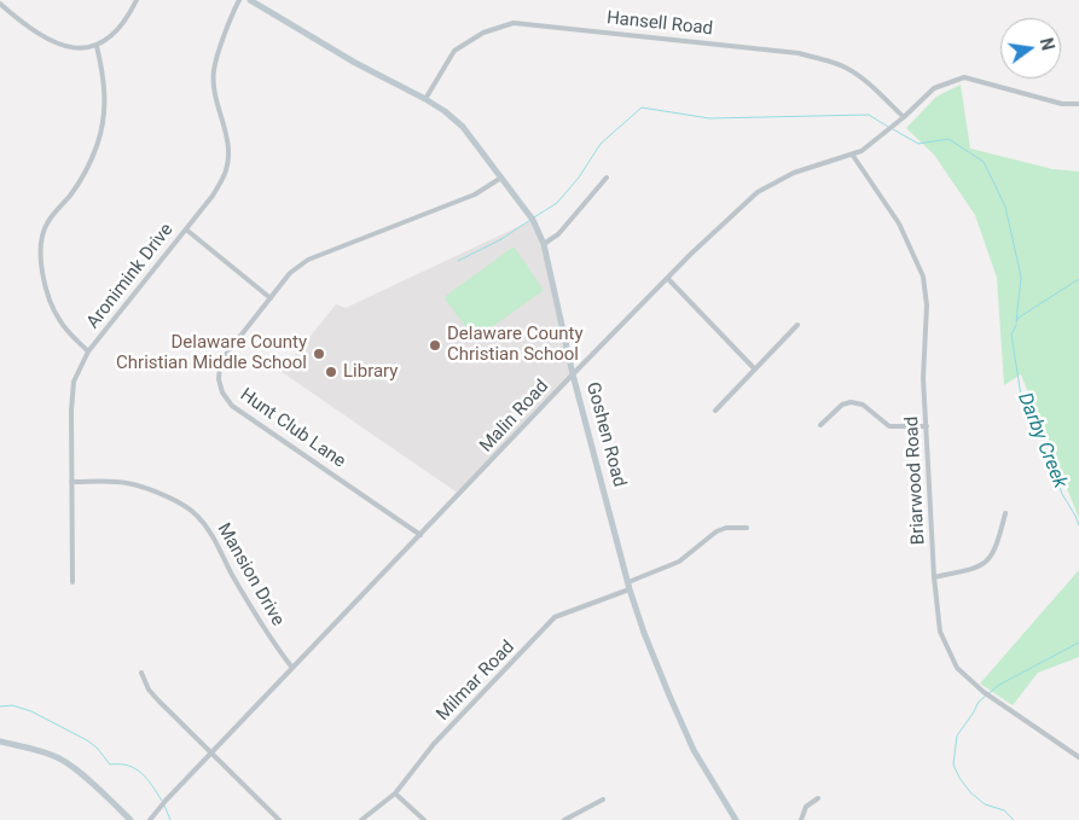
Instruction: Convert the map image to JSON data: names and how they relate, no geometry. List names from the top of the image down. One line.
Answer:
{"streets":{"street":["Hansell Road","Aronimink Drive","Malin Road","Hunt Club Lane","Goshen Road","Briarwood Road","Mansion Drive","Milmar Road"]},"crossings":[["Hansell Road","Malin Road"],["Hansell Road","Goshen Road"],["Aronimink Drive","Mansion Drive"],["Malin Road","Hunt Club Lane"],["Malin Road","Goshen Road"],["Malin Road","Briarwood Road"],["Malin Road","Mansion Drive"],["Hunt Club Lane","Goshen Road"],["Goshen Road","Milmar Road"]],"water":["Darby Creek"],"places":["Delaware County Christian School","Delaware County Christian Middle School","Library"],"north":"right"}
